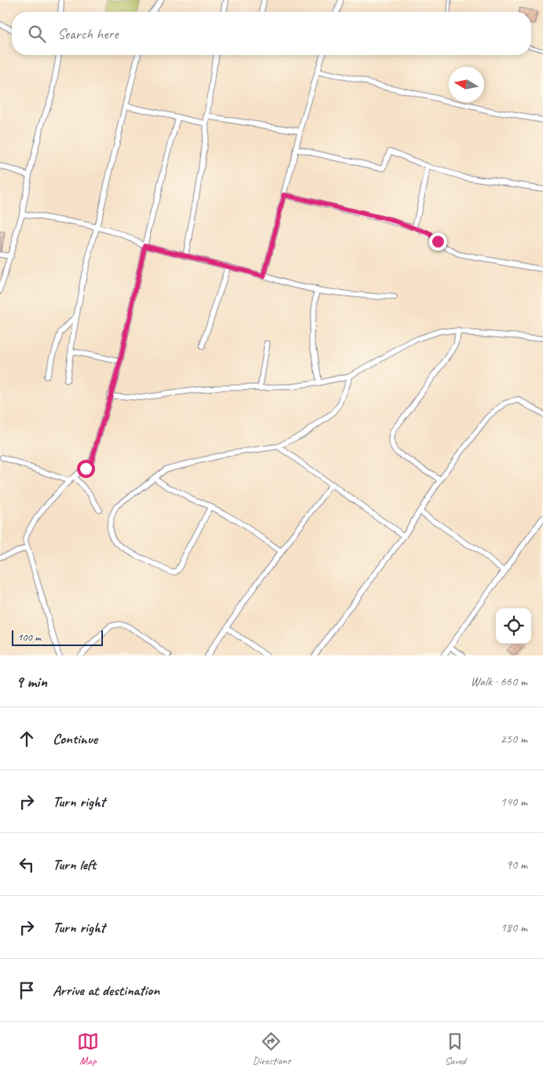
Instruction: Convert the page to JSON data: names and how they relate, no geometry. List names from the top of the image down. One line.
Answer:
{"scale_bar":"100 m","north":"left","page":{"search":"Search here","scale":"100 m","heading":["9 min","Walk · 660 m"],"list":[["Continue","250 m"],["Turn right","140 m"],["Turn left","90 m"],["Turn right","180 m"],"Arrive at destination"],"nav":["Map","Directions","Saved"]}}
